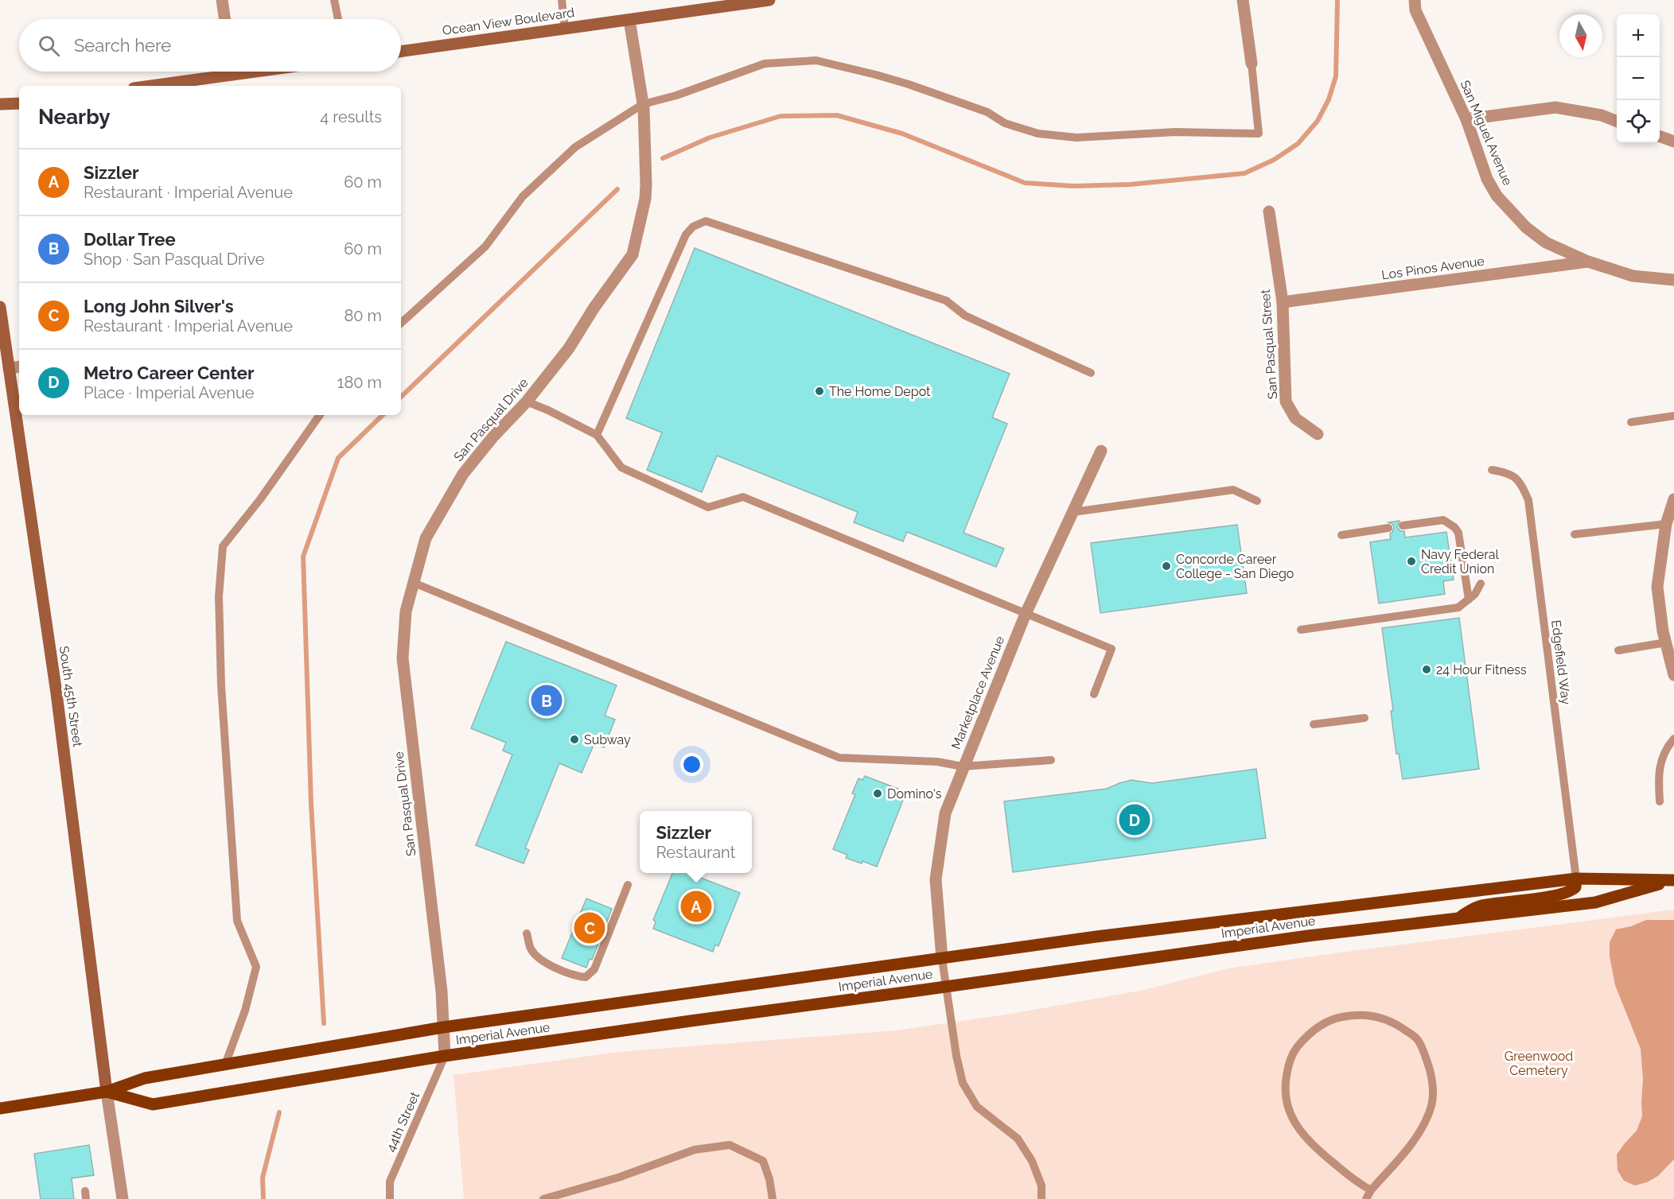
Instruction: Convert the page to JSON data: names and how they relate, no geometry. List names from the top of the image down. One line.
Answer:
{"streets":{"main road":["Imperial Avenue"],"street":["Ocean View Boulevard","San Miguel Avenue","Los Pinos Avenue","San Pasqual Street","San Pasqual Drive","Marketplace Avenue","South 45th Street"],"lane":["Edgefield Way","44th Street"]},"crossings":[["Ocean View Boulevard","San Pasqual Drive"],["San Miguel Avenue","Los Pinos Avenue"],["Los Pinos Avenue","San Pasqual Street"],["San Pasqual Drive","Imperial Avenue"],["San Pasqual Drive","44th Street"],["Edgefield Way","Imperial Avenue"],["Marketplace Avenue","Imperial Avenue"],["South 45th Street","Imperial Avenue"],["Imperial Avenue","44th Street"]],"parks":["Greenwood Cemetery"],"places":["The Home Depot","Navy Federal Credit Union","Concorde Career College - San Diego","24 Hour Fitness","Subway","Domino's"],"north":"bottom","page":{"map_buttons":["+","−"],"search":"Search here","heading":["Nearby","4 results"],"list":[{"mark":"A","name":"Sizzler","note":"Restaurant · Imperial Avenue","value":"60 m"},{"mark":"B","name":"Dollar Tree","note":"Shop · San Pasqual Drive","value":"60 m"},{"mark":"C","name":"Long John Silver's","note":"Restaurant · Imperial Avenue","value":"80 m"},{"mark":"D","name":"Metro Career Center","note":"Place · Imperial Avenue","value":"180 m"}],"pins":["B","D","A","C"],"popup":["Sizzler","Restaurant"]}}
